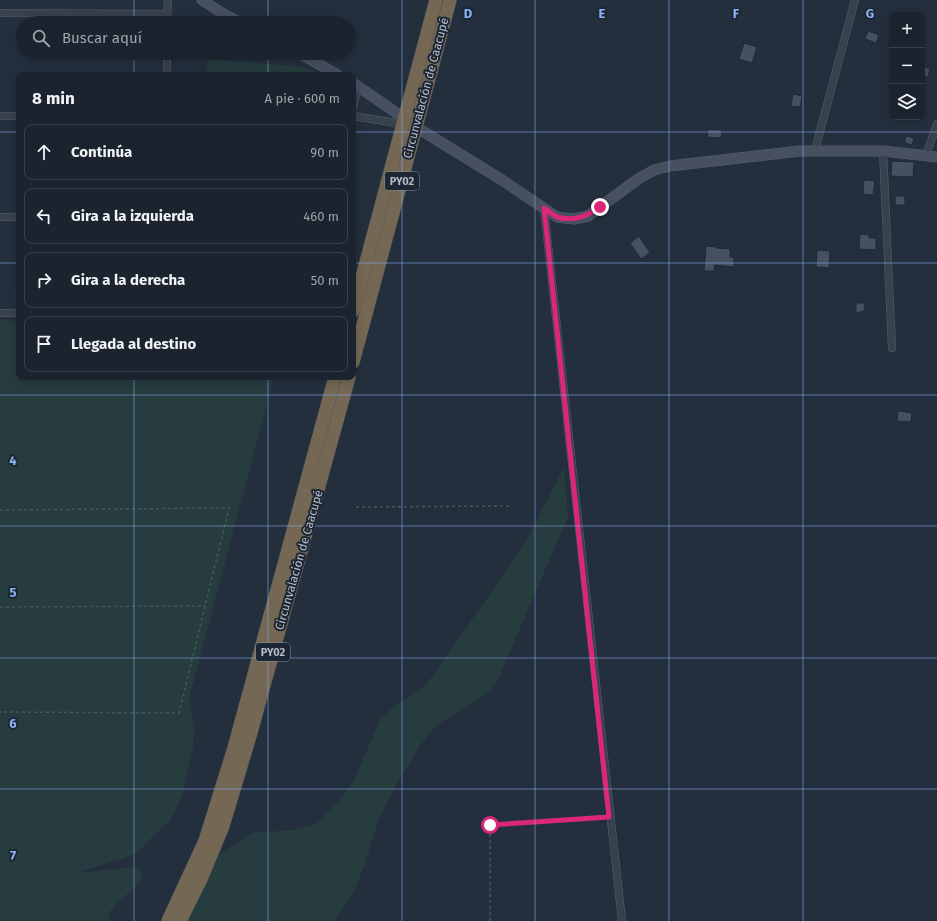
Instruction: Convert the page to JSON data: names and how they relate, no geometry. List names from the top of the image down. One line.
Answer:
{"streets":{"highway":["Circunvalación de Caacupé","PY02"]},"page":{"map_buttons":["+","−"],"search":"Buscar aquí","heading":["8 min","A pie · 600 m"],"list":[["Continúa","90 m"],["Gira a la izquierda","460 m"],["Gira a la derecha","50 m"],"Llegada al destino"]},"grid":{"columns":["D","E","F","G"],"rows":["4","5","6","7"]}}
